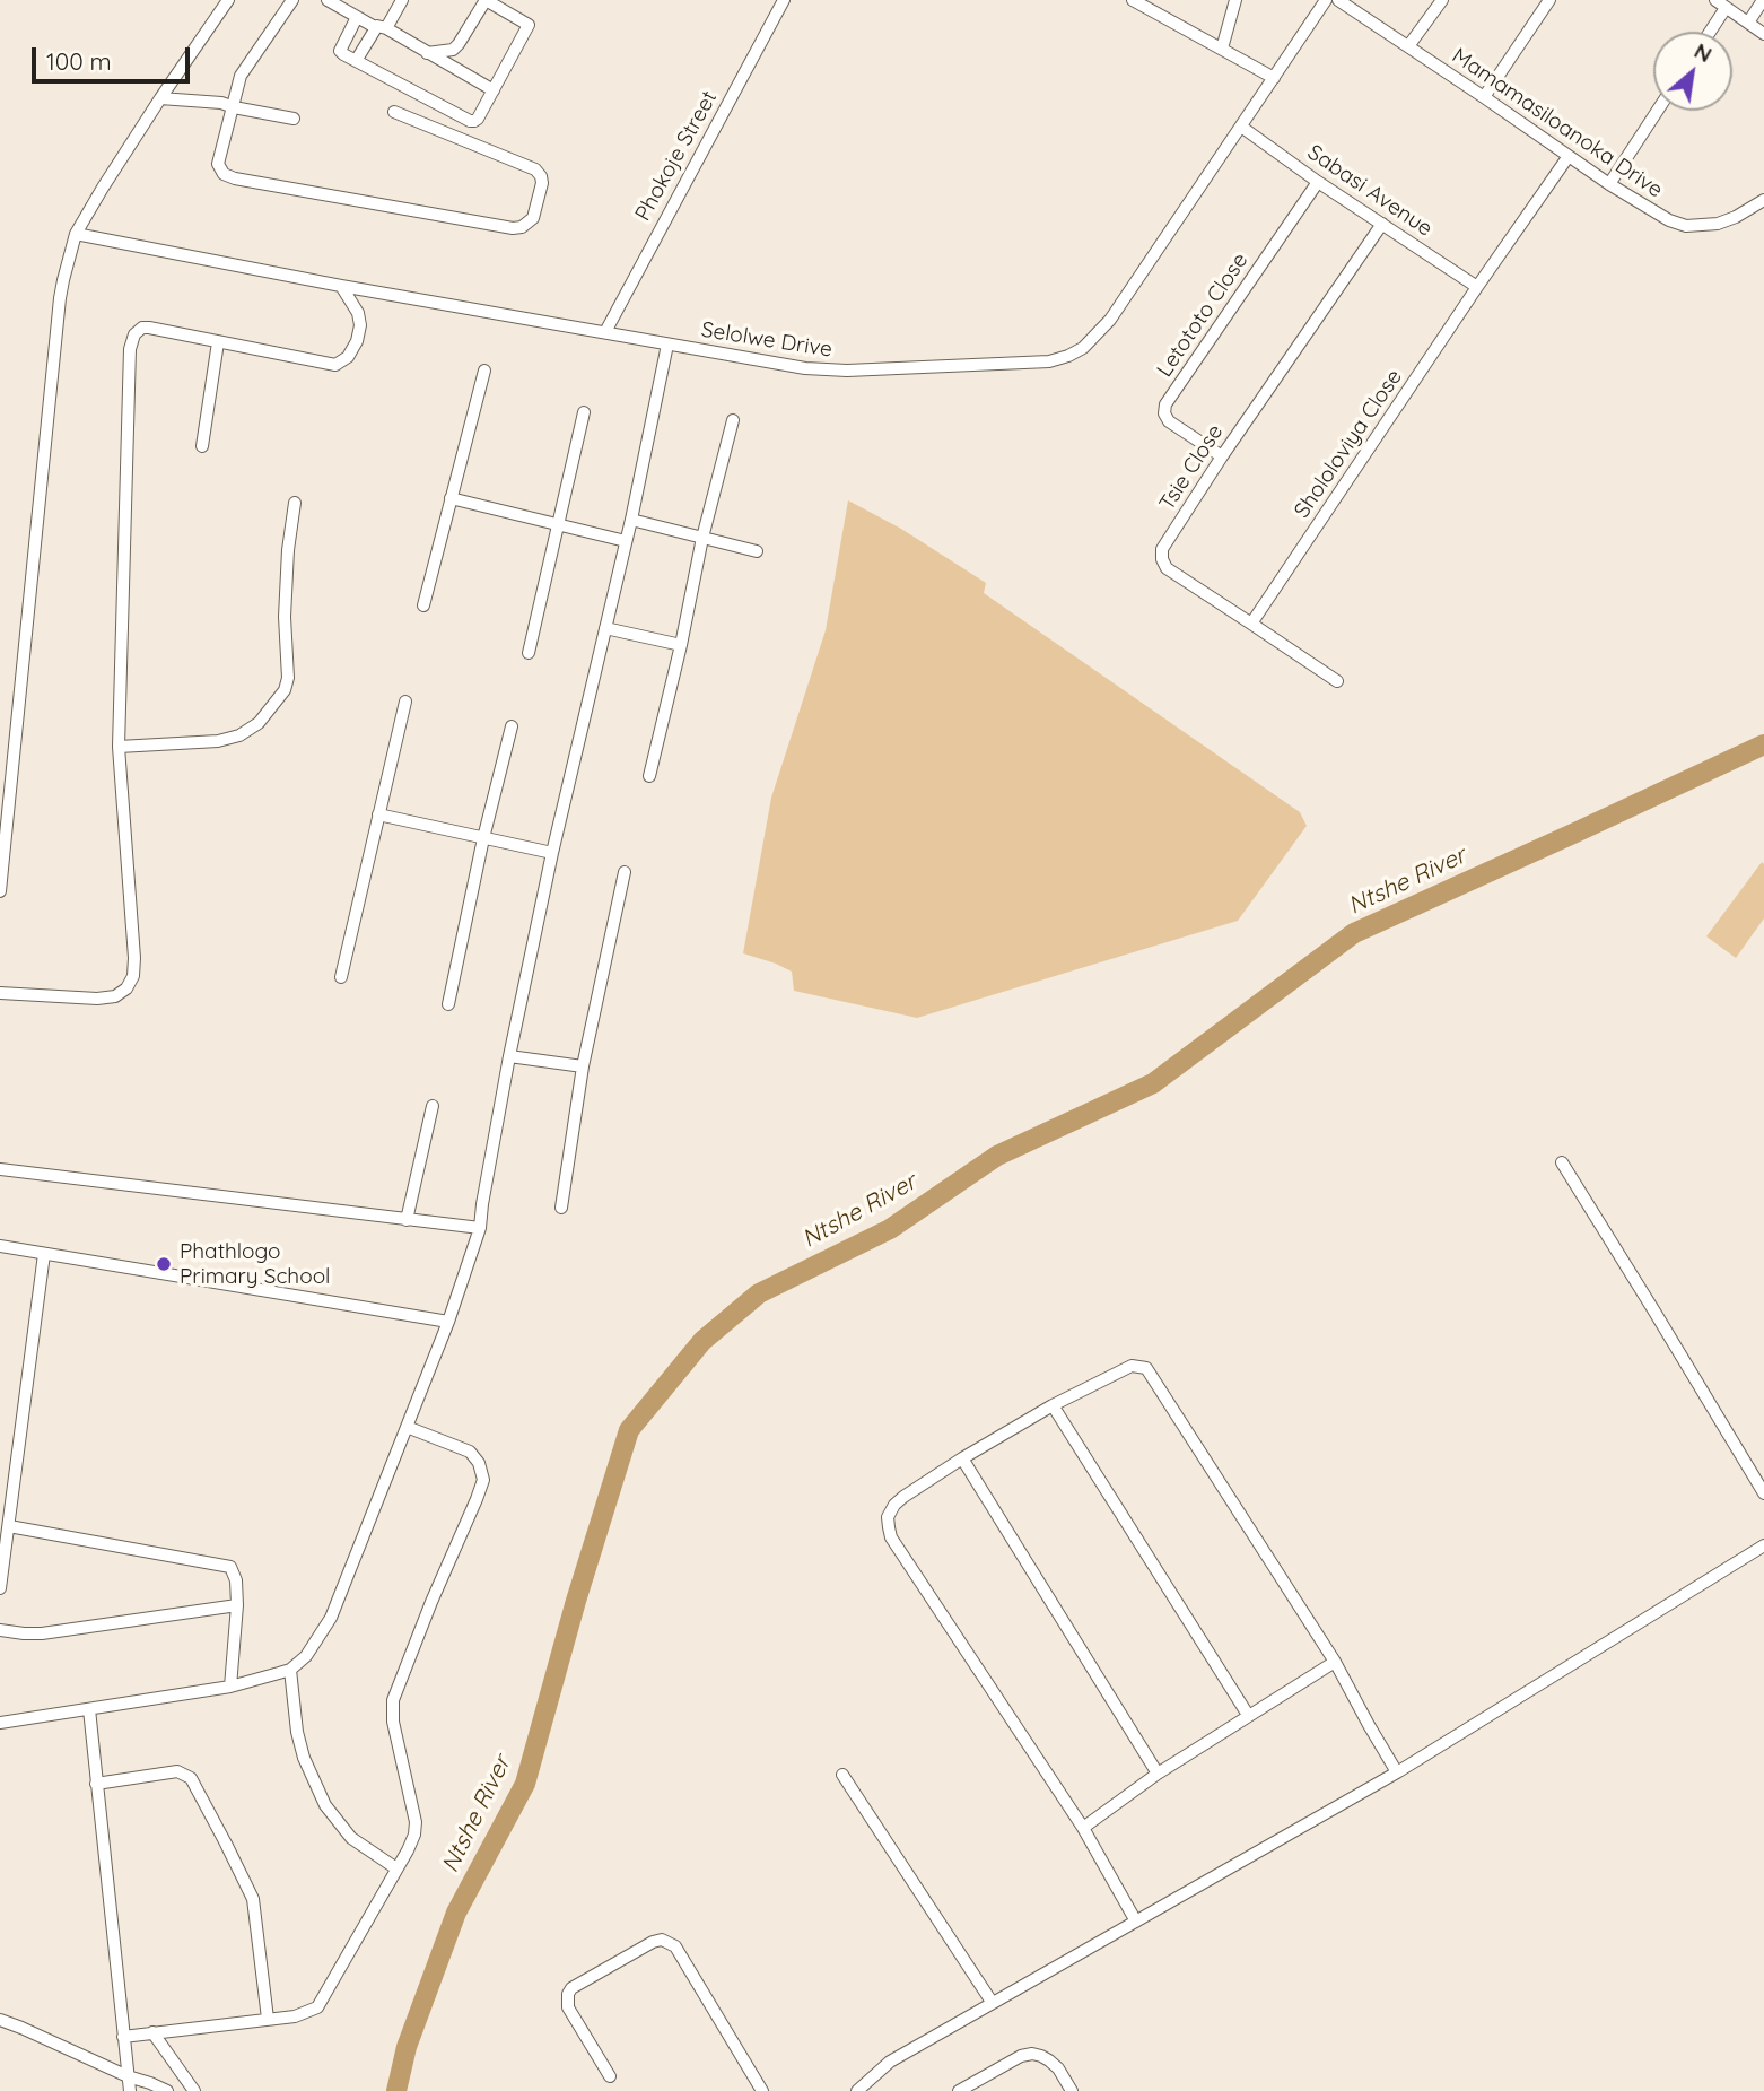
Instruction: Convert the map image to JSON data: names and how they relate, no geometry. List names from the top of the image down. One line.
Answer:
{"streets":{"street":["Mamamasiloanoka Drive","Phokoje Street","Sabasi Avenue","Letototo Close","Selolwe Drive","Shololoviya Close","Tsie Close"]},"crossings":[["Mamamasiloanoka Drive","Shololoviya Close"],["Phokoje Street","Selolwe Drive"],["Sabasi Avenue","Letototo Close"],["Sabasi Avenue","Selolwe Drive"],["Sabasi Avenue","Shololoviya Close"],["Sabasi Avenue","Tsie Close"],["Letototo Close","Tsie Close"],["Shololoviya Close","Tsie Close"]],"water":["Ntshe River"],"places":["Phathlogo Primary School"],"scale_bar":"100 m","north":"top right"}
